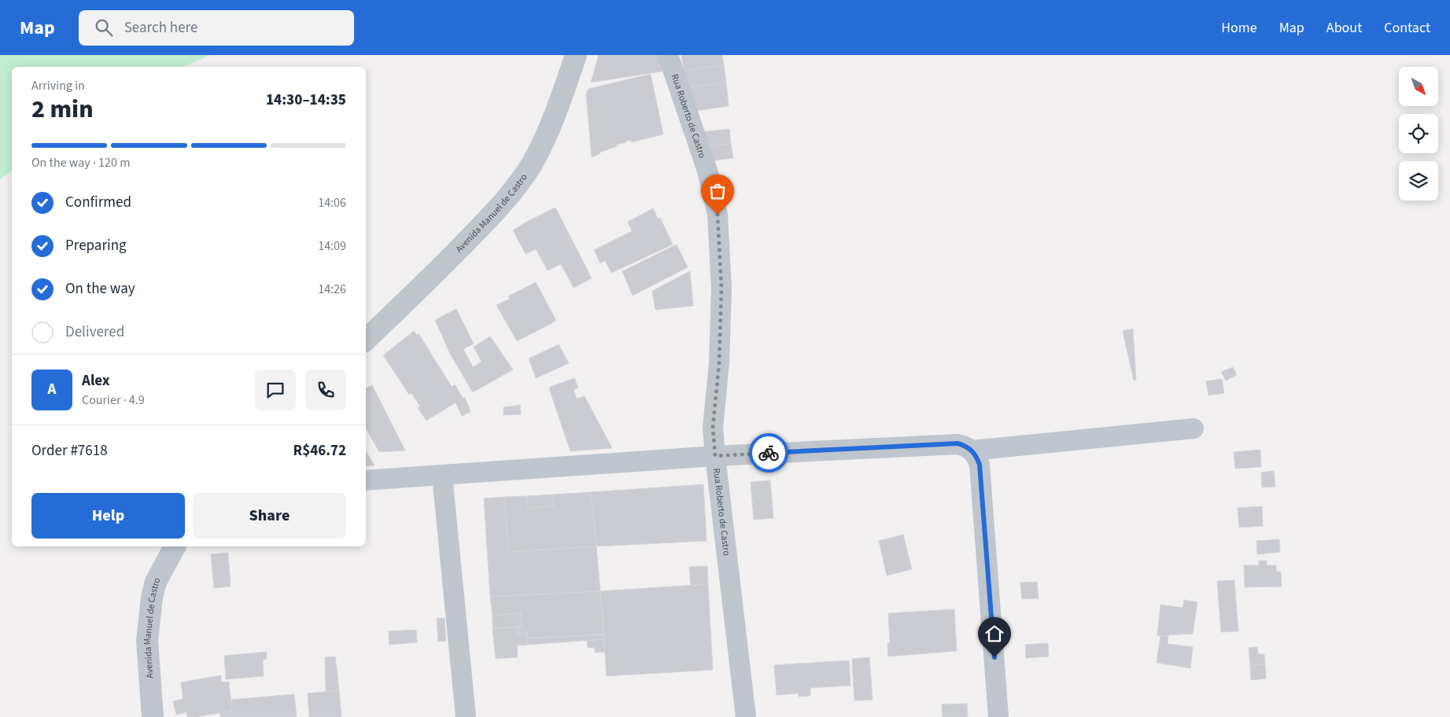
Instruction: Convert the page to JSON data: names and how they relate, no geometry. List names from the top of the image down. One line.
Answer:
{"streets":{"street":["Rua Roberto de Castro","Avenida Manuel de Castro"]},"north":"bottom right","page":{"header":"Map","search":"Search here","nav":["Home","Map","About","Contact"],"heading":["2 min","Arriving in","14:30–14:35"],"panel":["Alex","Courier · 4.9","Order #7618","R$46.72"],"bar":"On the way · 120 m","list":[["Confirmed","14:06"],["Preparing","14:09"],["On the way","14:26"],"Delivered"],"round":"A","buttons":["Help","Share"]}}
